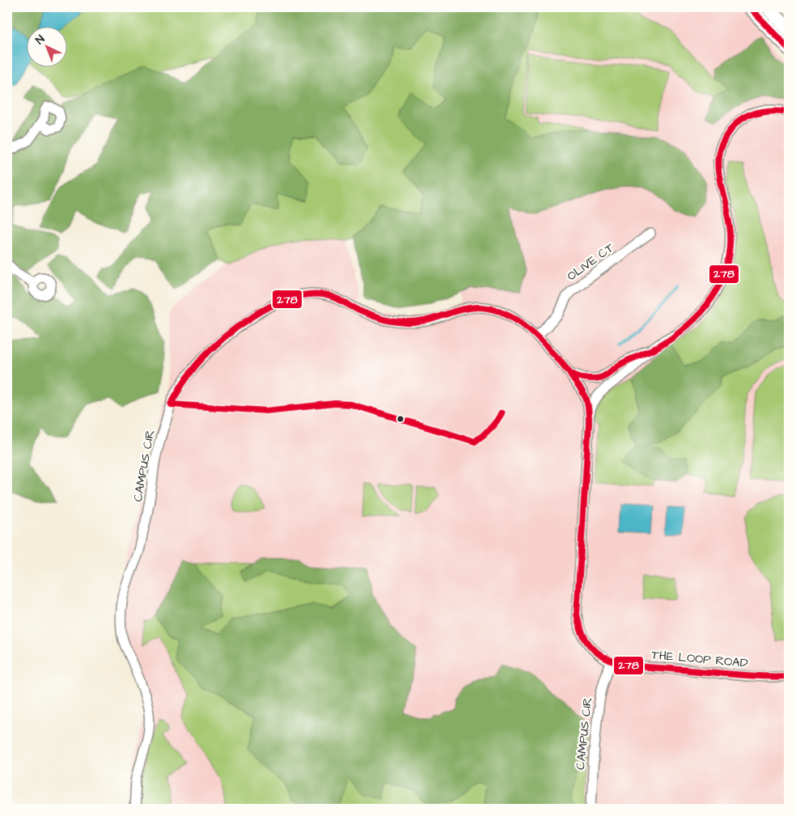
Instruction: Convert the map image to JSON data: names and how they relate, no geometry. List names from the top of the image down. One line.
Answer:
{"streets":{"street":["OLIVE CT","CAMPUS CIR","THE LOOP ROAD"]},"crossings":[["OLIVE CT","CAMPUS CIR"],["CAMPUS CIR","THE LOOP ROAD"]],"lines":["transit line 278"],"north":"top left"}
